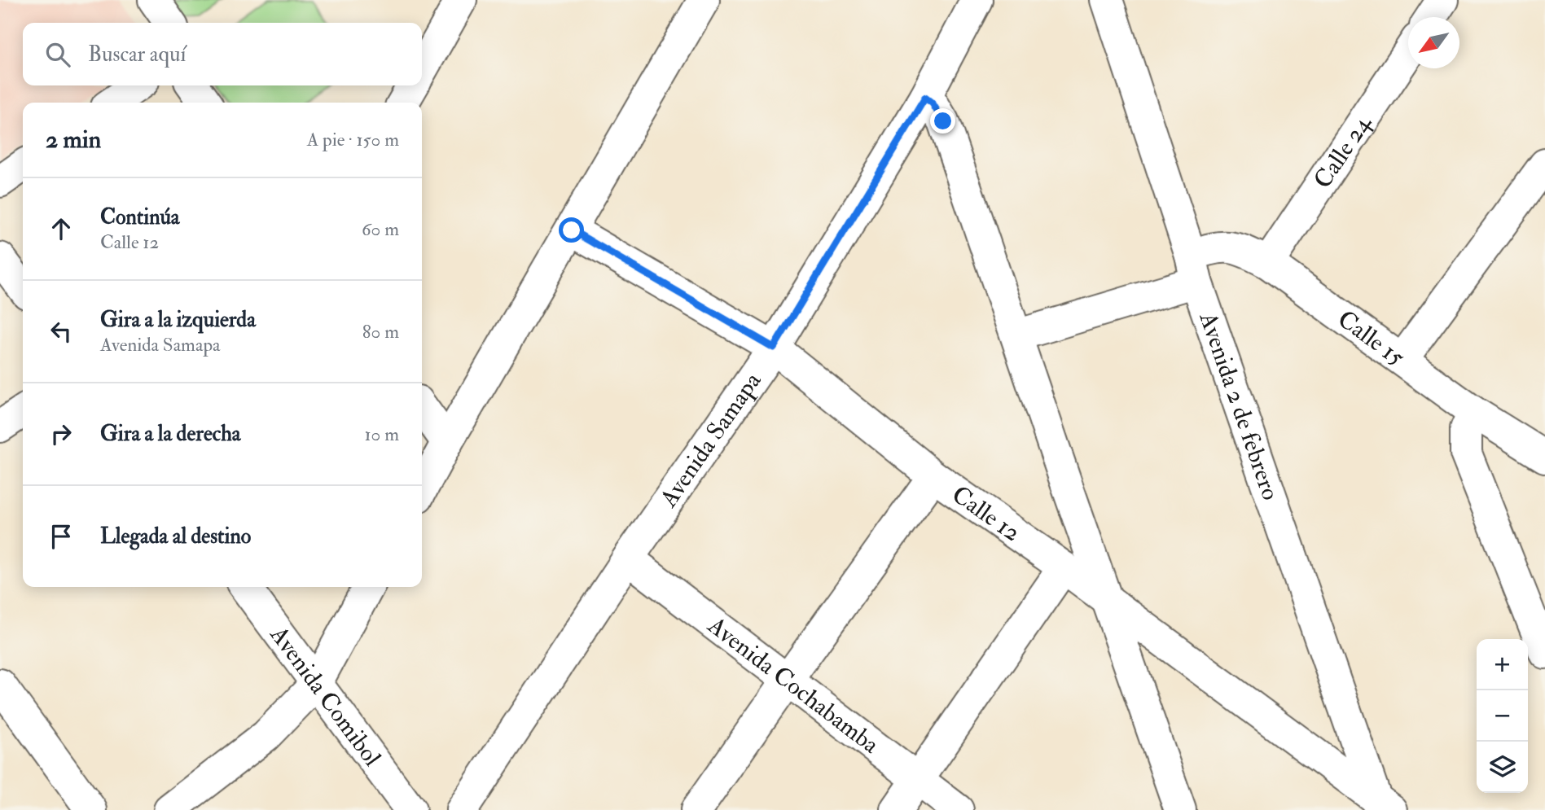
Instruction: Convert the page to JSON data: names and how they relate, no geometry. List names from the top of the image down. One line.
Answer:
{"streets":{"street":["Calle 24","Calle 15","Avenida 2 de febrero","Avenida Samapa","Calle 12","Avenida Cochabamba","Avenida Comibol"]},"crossings":[["Calle 24","Calle 15"],["Calle 15","Avenida 2 de febrero"],["Avenida 2 de febrero","Calle 12"],["Avenida Samapa","Calle 12"],["Avenida Samapa","Avenida Cochabamba"]],"north":"bottom left","page":{"search":"Buscar aquí","heading":["2 min","A pie · 150 m"],"list":[["Continúa","Calle 12","60 m"],["Gira a la izquierda","Avenida Samapa","80 m"],["Gira a la derecha","10 m"],"Llegada al destino"],"map_buttons":["+","−"]}}
